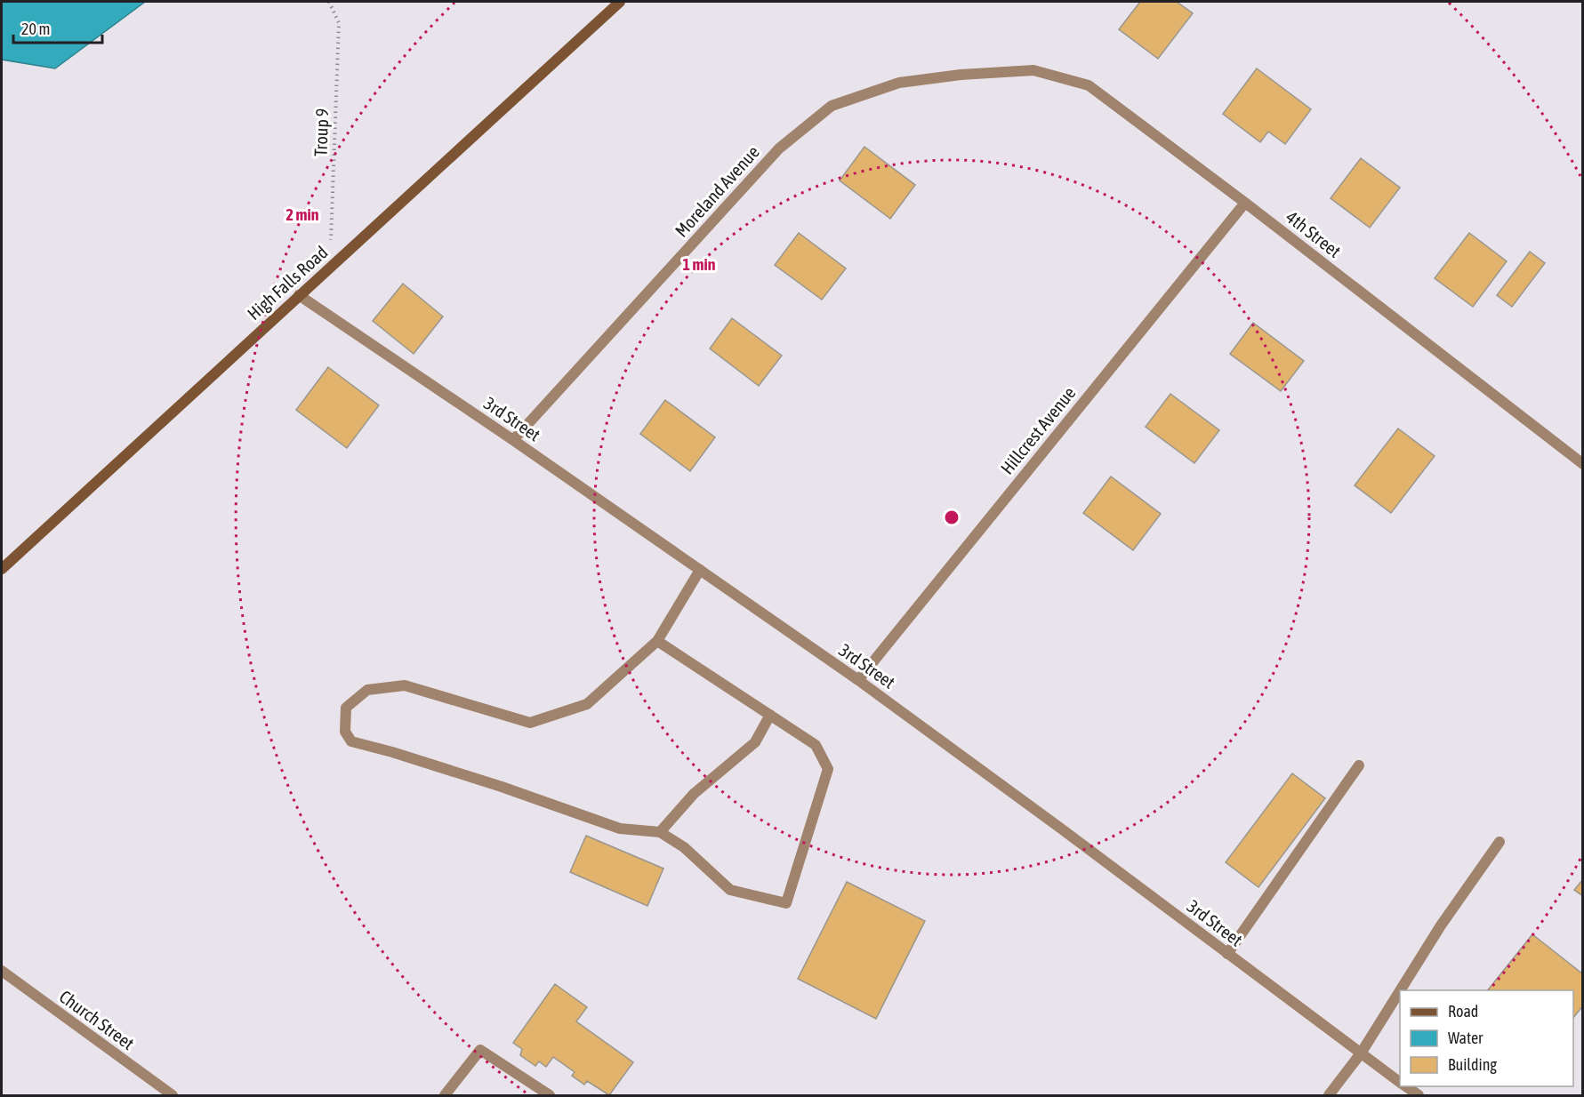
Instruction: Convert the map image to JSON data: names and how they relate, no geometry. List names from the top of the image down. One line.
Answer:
{"streets":{"street":["Moreland Avenue","4th Street","High Falls Road","3rd Street","Hillcrest Avenue","Church Street"],"path":["Troup 9"]},"crossings":[["Troup 9","High Falls Road"],["Moreland Avenue","4th Street"],["Moreland Avenue","3rd Street"],["4th Street","Hillcrest Avenue"],["High Falls Road","3rd Street"],["3rd Street","Hillcrest Avenue"]],"legend":["Road","Water","Building"],"scale_bar":"20 m","rings":["2 min","1 min"]}
